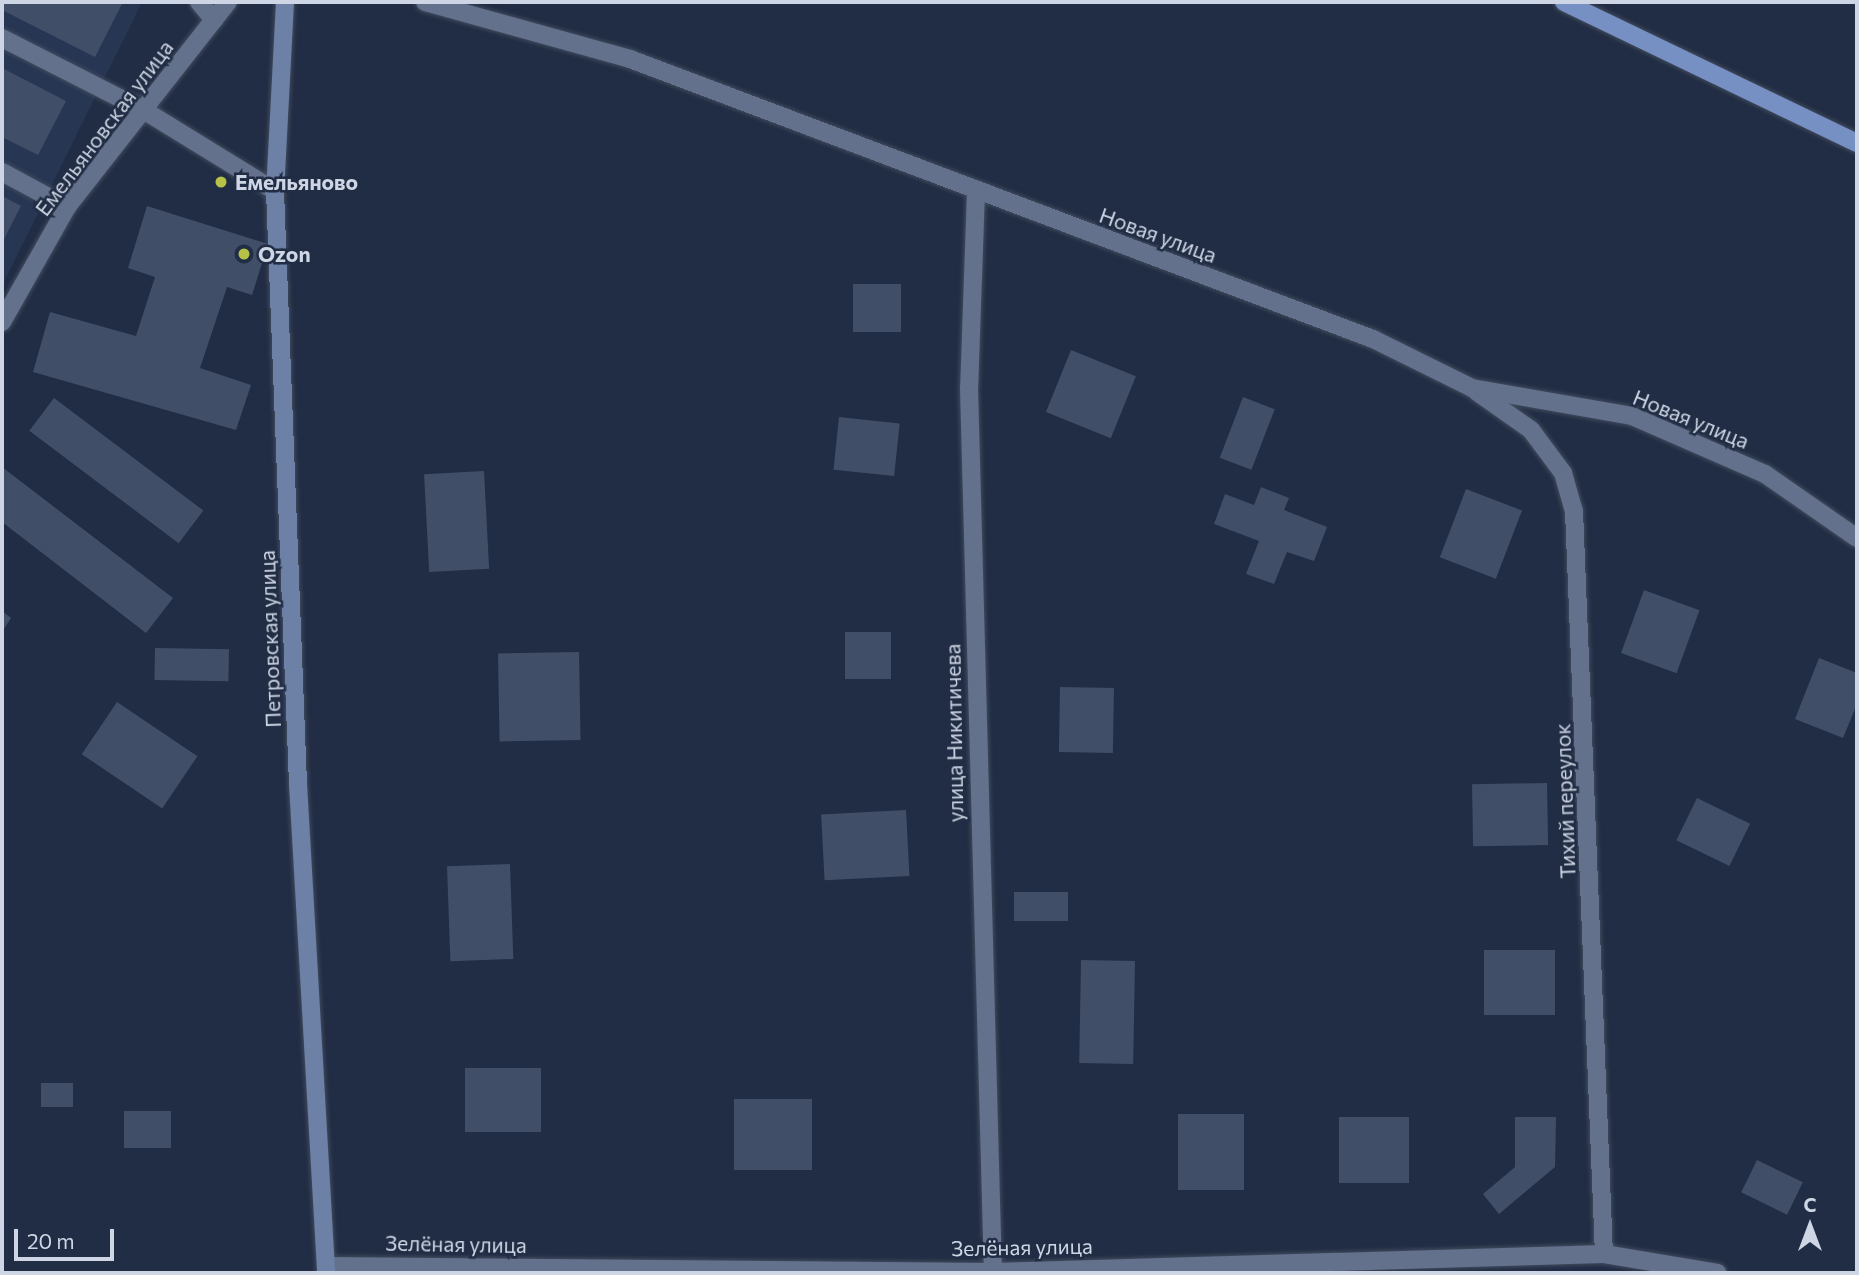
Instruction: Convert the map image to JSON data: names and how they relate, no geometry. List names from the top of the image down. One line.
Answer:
{"streets":{"street":["Емельяновская улица","Новая улица","Петровская улица","улица Никитичева","Тихий переулок","Зелёная улица"]},"crossings":[["Новая улица","улица Никитичева"],["Новая улица","Тихий переулок"],["Петровская улица","Зелёная улица"],["улица Никитичева","Зелёная улица"],["Тихий переулок","Зелёная улица"]],"places":["Емельяново","Ozon"],"scale_bar":"20 m","north":"top"}
